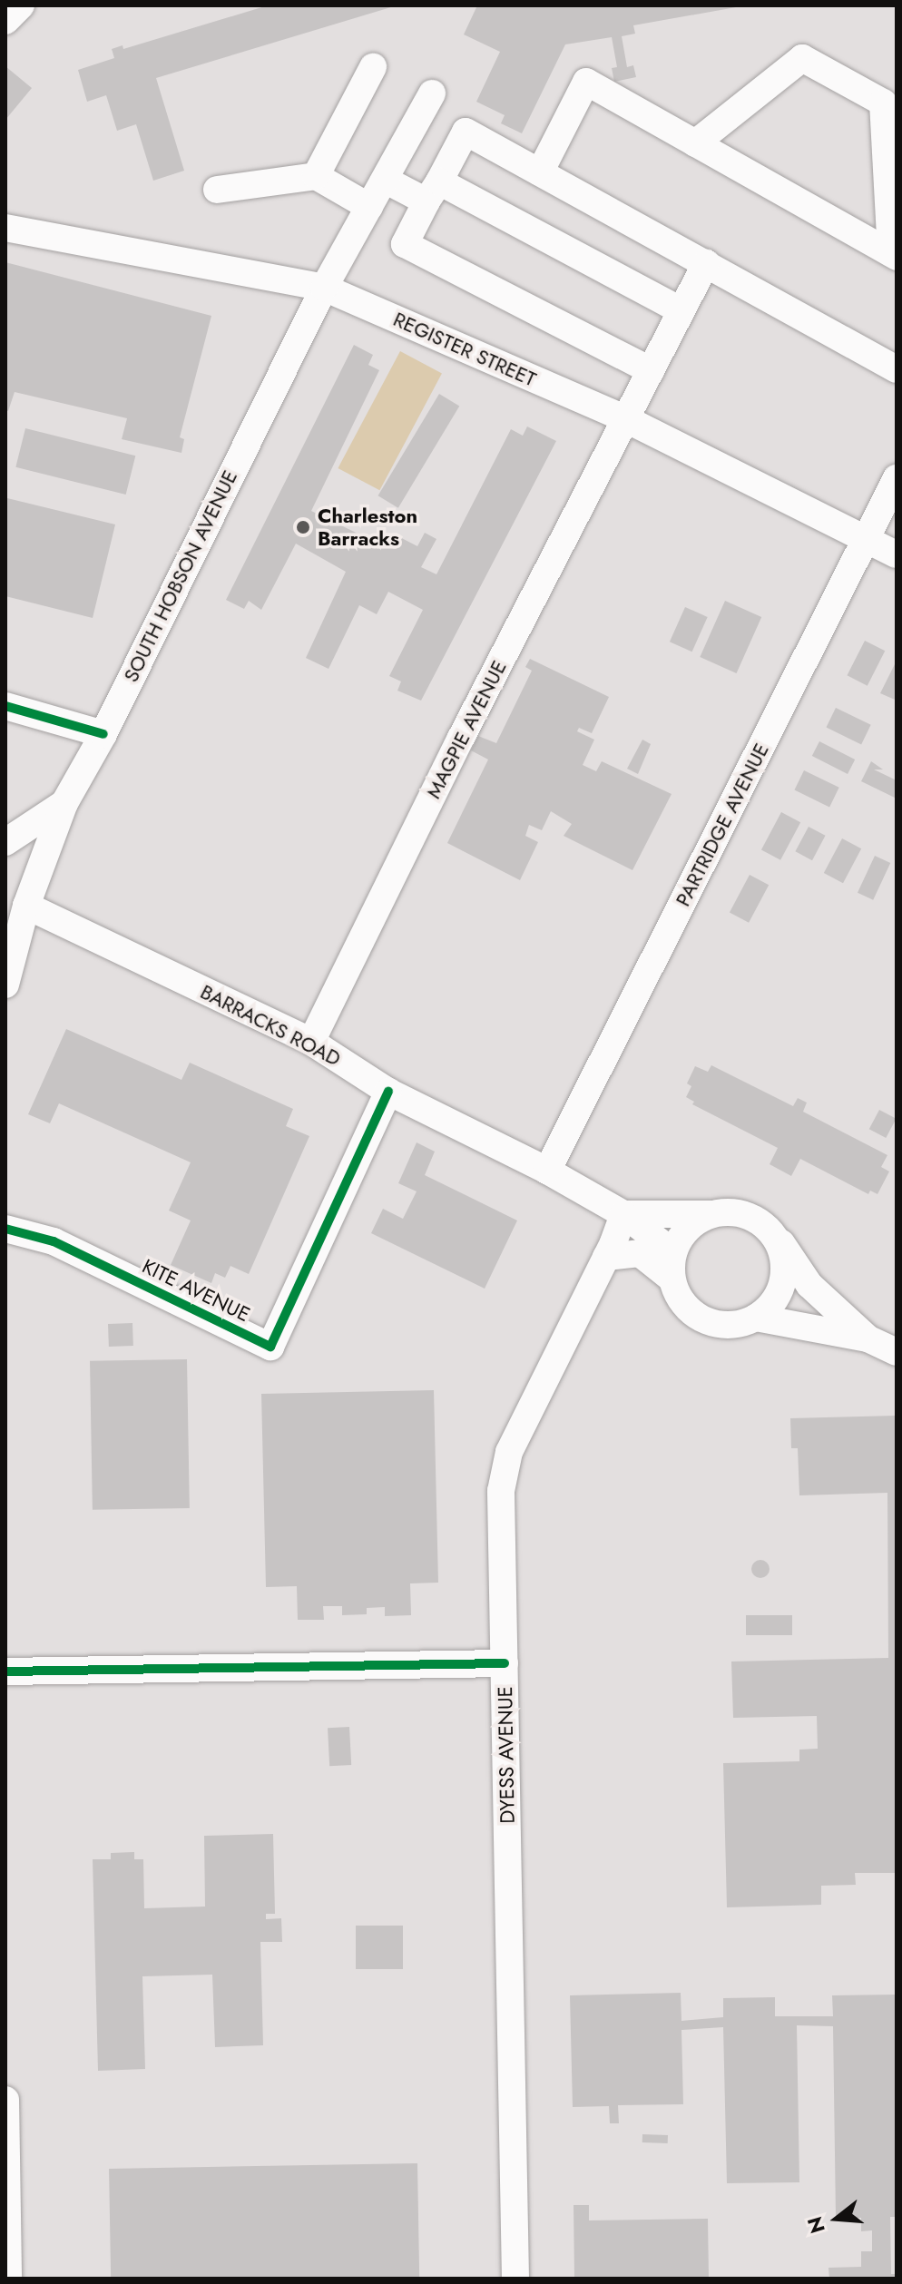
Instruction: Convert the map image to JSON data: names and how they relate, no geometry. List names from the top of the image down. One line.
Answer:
{"streets":{"street":["REGISTER STREET","SOUTH HOBSON AVENUE","MAGPIE AVENUE","PARTRIDGE AVENUE","BARRACKS ROAD","KITE AVENUE","DYESS AVENUE"]},"crossings":[["REGISTER STREET","SOUTH HOBSON AVENUE"],["REGISTER STREET","MAGPIE AVENUE"],["REGISTER STREET","PARTRIDGE AVENUE"],["SOUTH HOBSON AVENUE","BARRACKS ROAD"],["MAGPIE AVENUE","BARRACKS ROAD"],["PARTRIDGE AVENUE","BARRACKS ROAD"],["BARRACKS ROAD","KITE AVENUE"],["BARRACKS ROAD","DYESS AVENUE"]],"places":["Charleston Barracks"],"north":"left"}
